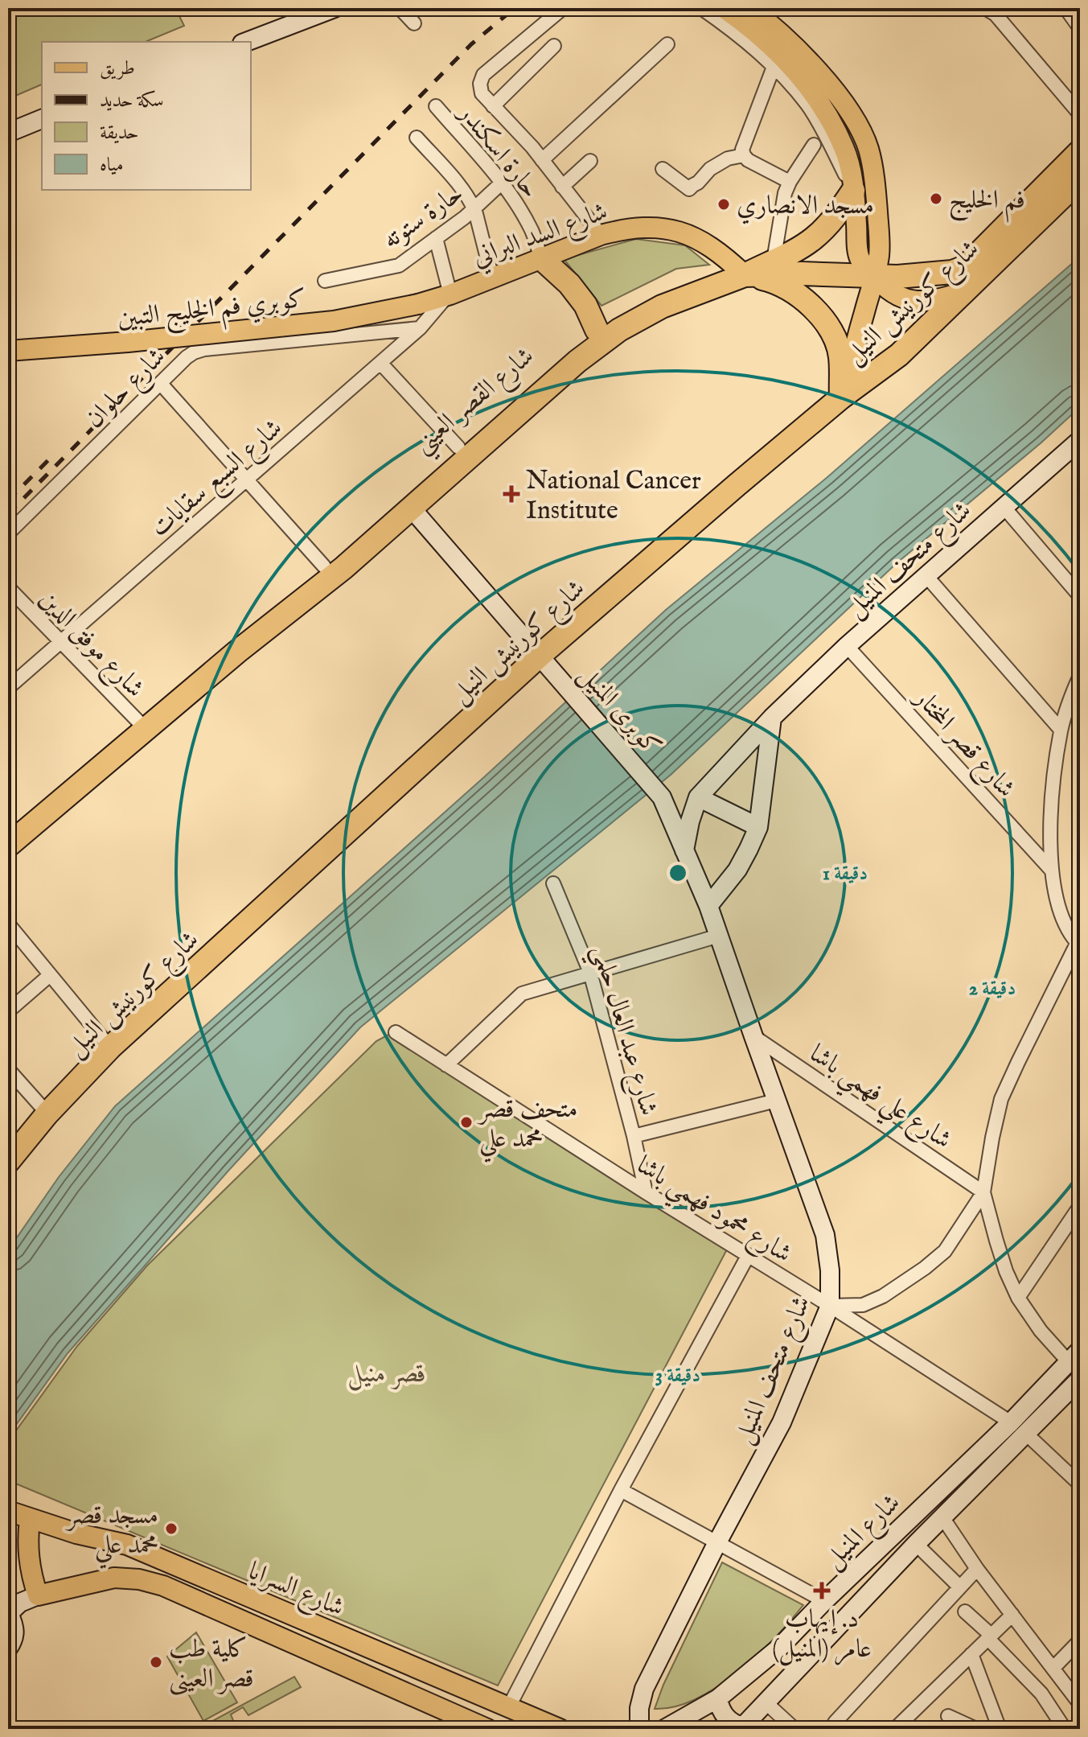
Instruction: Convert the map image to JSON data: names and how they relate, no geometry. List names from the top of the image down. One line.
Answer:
{"streets":{"highway":["شارع كورنيش النيل","شارع القصر العيني"],"main road":["شارع السد البراني","كوبري فم الخليج التبين","شارع السرايا"],"street":["حارة اسكندر","حارة ستوته","شارع حلوان","شارع السبع سقايات","شارع متحف المنيل","شارع موفق الدين","كوبرى المنيل","شارع قصر المختار","شارع عبد العال حلمي","شارع علي فهمي باشا","شارع محمود فهمي باشا","شارع المنيل"]},"crossings":[["حارة اسكندر","حارة ستوته"],["حارة اسكندر","شارع السد البراني"],["شارع السد البراني","كوبري فم الخليج التبين"],["شارع السد البراني","شارع القصر العيني"],["شارع السد البراني","شارع السبع سقايات"],["شارع كورنيش النيل","شارع القصر العيني"],["شارع كورنيش النيل","كوبرى المنيل"],["شارع حلوان","شارع السبع سقايات"],["شارع القصر العيني","شارع موفق الدين"],["شارع السبع سقايات","شارع موفق الدين"],["شارع متحف المنيل","كوبرى المنيل"],["شارع متحف المنيل","شارع قصر المختار"],["شارع متحف المنيل","شارع علي فهمي باشا"],["شارع متحف المنيل","شارع محمود فهمي باشا"],["شارع عبد العال حلمي","شارع محمود فهمي باشا"],["شارع محمود فهمي باشا","شارع المنيل"]],"parks":["قصر منيل"],"places":{"other":["فم الخليج","مسجد الانصاري","متحف قصر محمد علي","مسجد قصر محمد علي","كلية طب قصر العينى"],"health":["National Cancer Institute","د. إيهاب عامر (المنيل)"]},"legend":["طريق","سكة حديد","حديقة","مياه"],"rings":["1 دقيقة","2 دقيقة","3 دقيقة"]}
